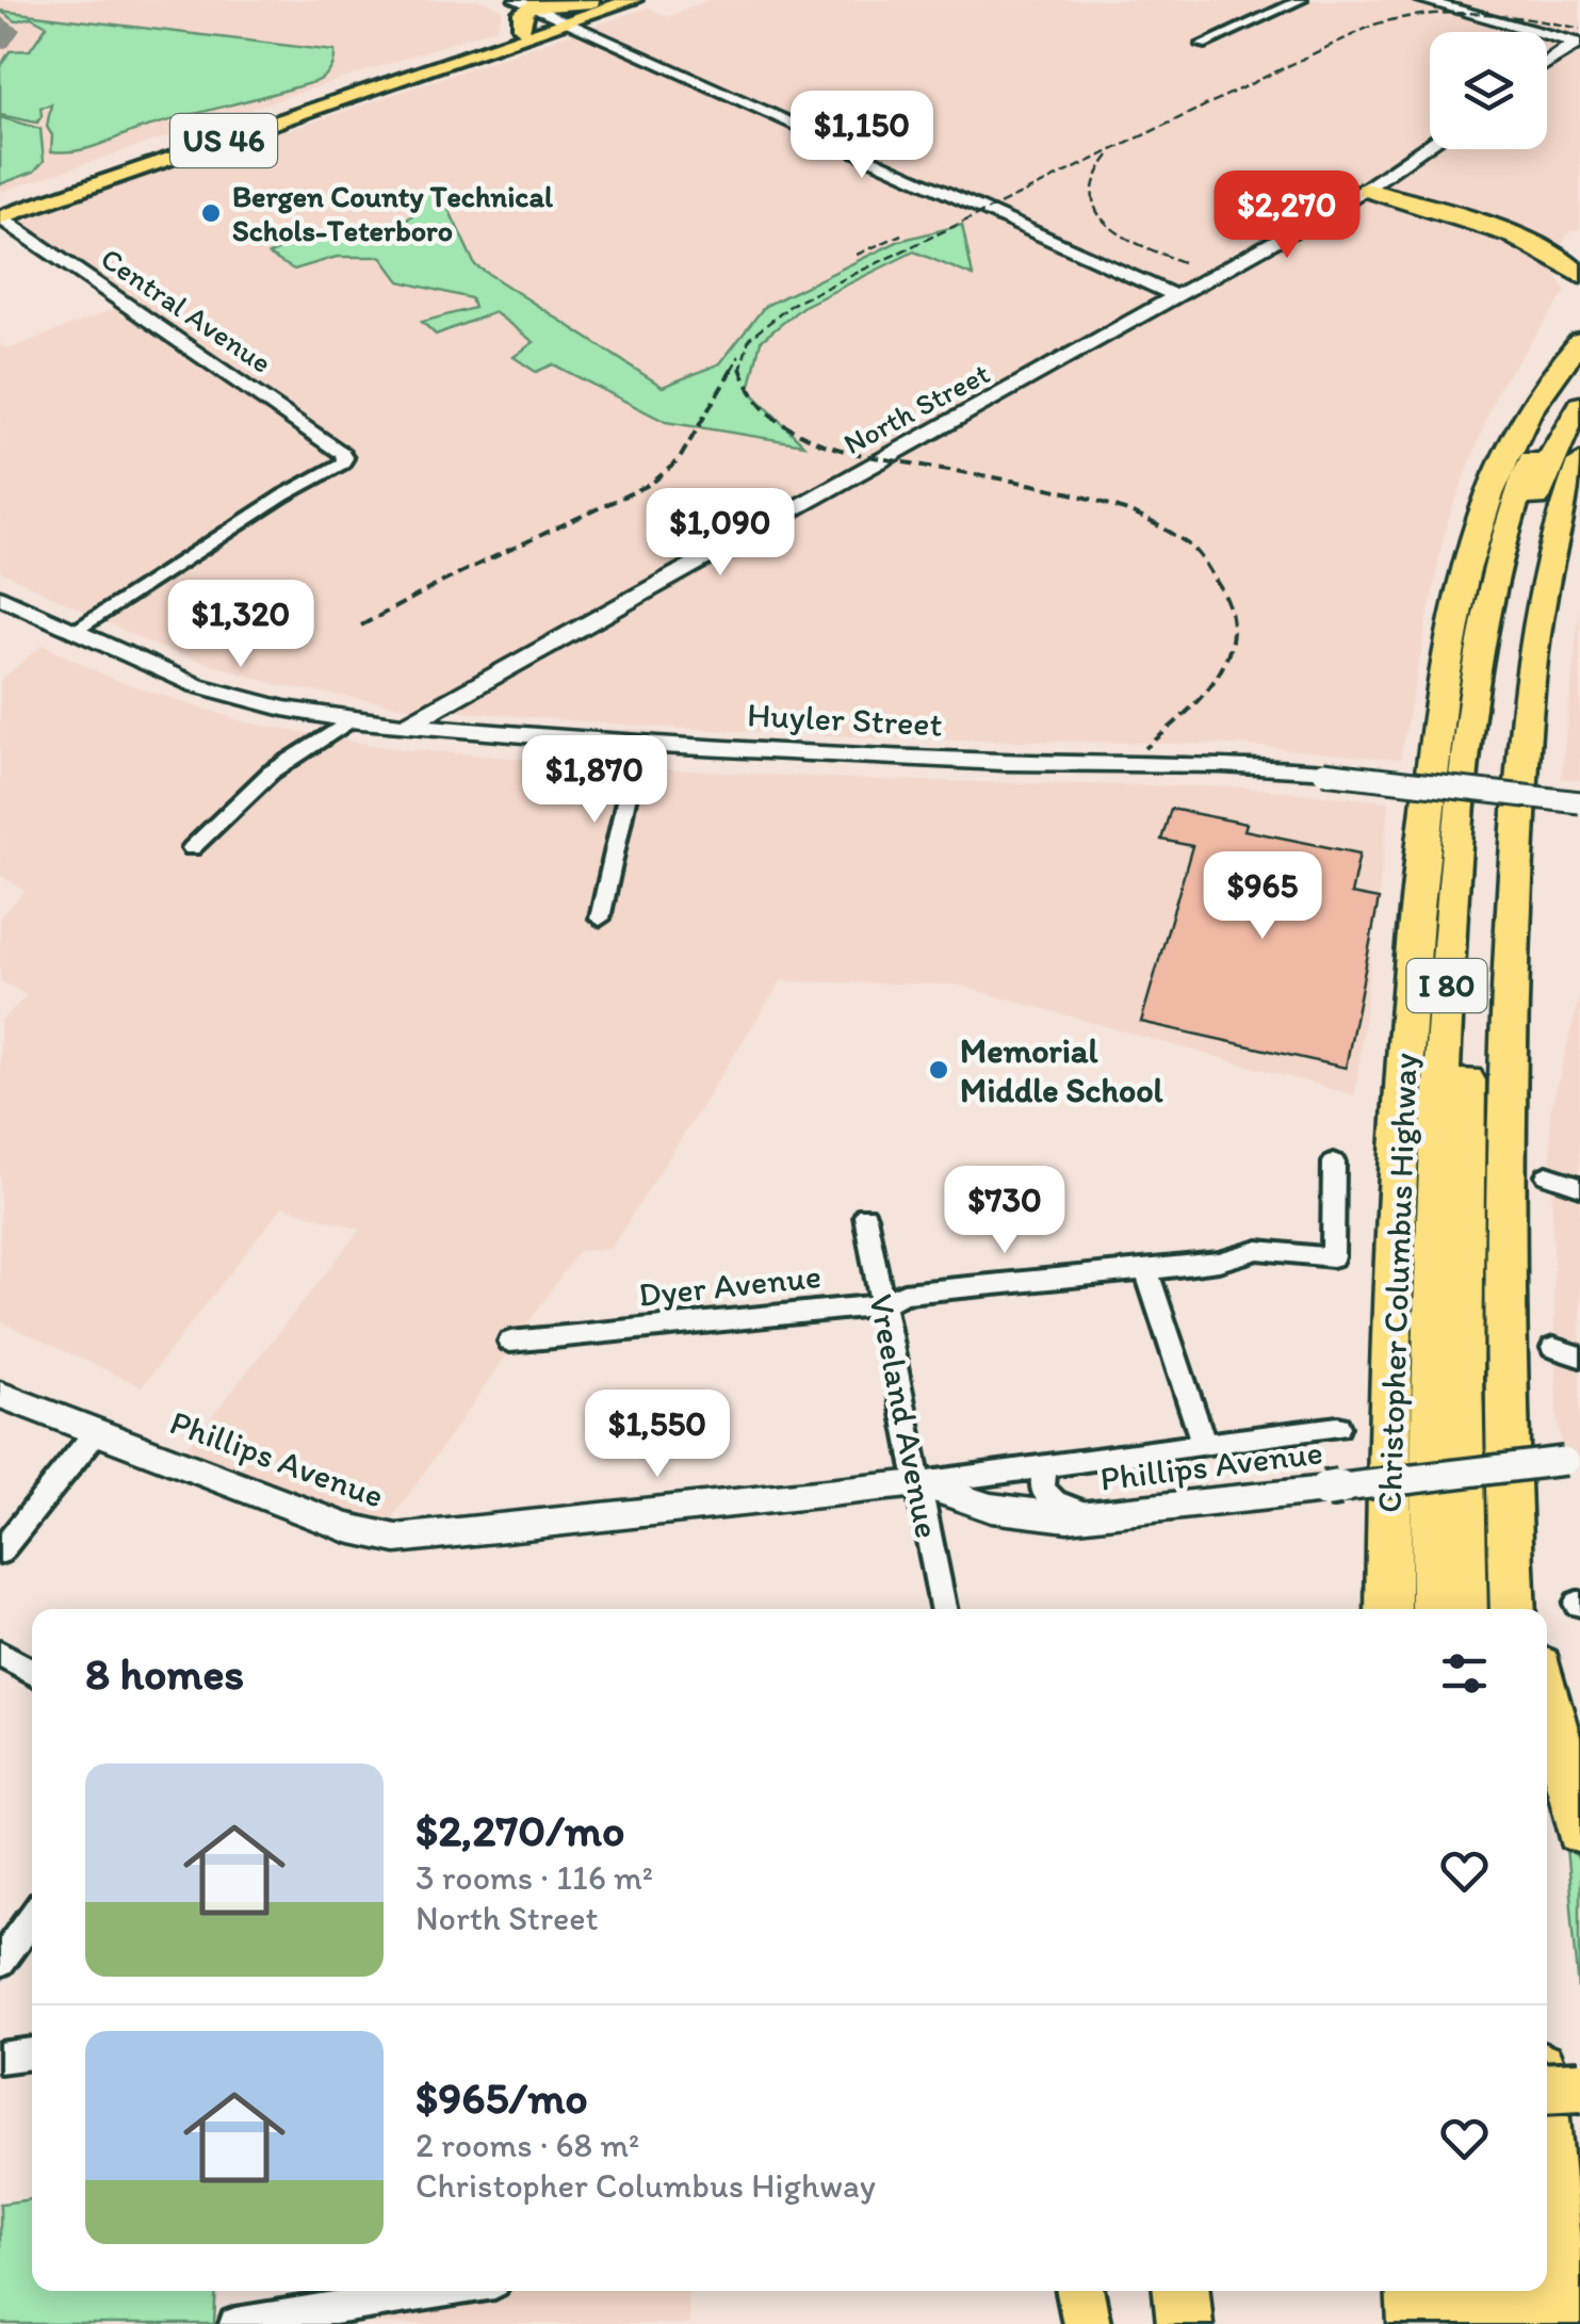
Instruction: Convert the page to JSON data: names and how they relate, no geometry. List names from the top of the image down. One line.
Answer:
{"streets":{"highway":["US 46","I 80","Christopher Columbus Highway"],"street":["Central Avenue","North Street","Huyler Street","Dyer Avenue","Vreeland Avenue","Phillips Avenue"]},"crossings":[["US 46","Central Avenue"],["North Street","Huyler Street"],["Dyer Avenue","Vreeland Avenue"],["Vreeland Avenue","Phillips Avenue"]],"places":["Bergen County Technical Schols-Teterboro","Memorial Middle School"],"page":{"price":["$1,150","$2,270","$1,090","$1,320","$1,870","$965","$730","$1,550"],"heading":"8 homes","list":[{"name":"$2,270/mo","note":"3 rooms · 116 m² · North Street"},{"name":"$965/mo","note":"2 rooms · 68 m² · Christopher Columbus Highway"}]}}
